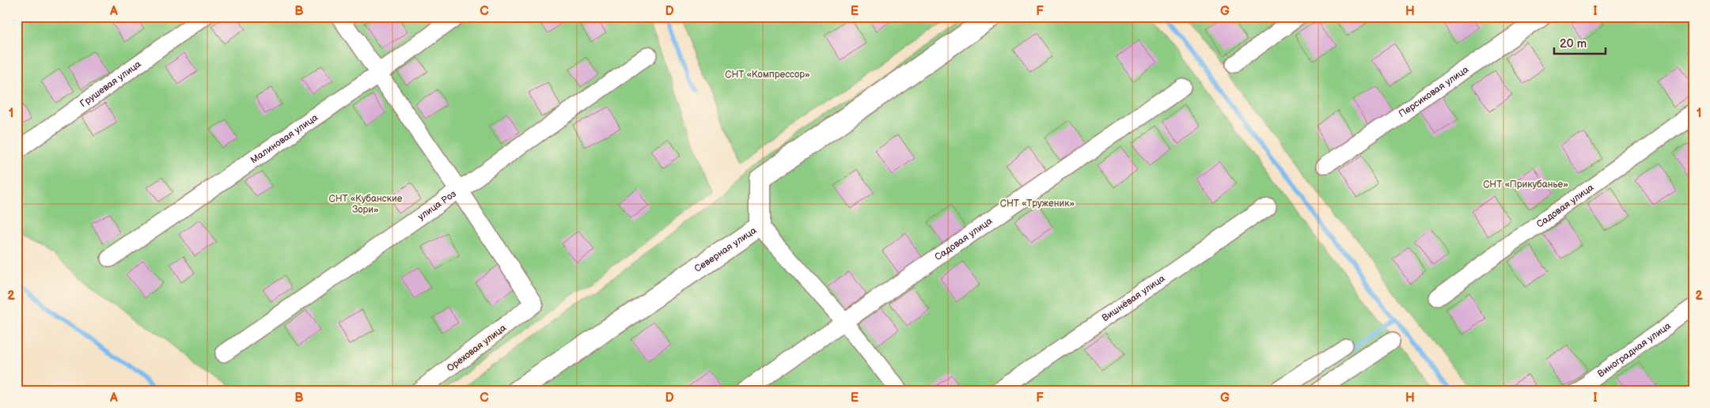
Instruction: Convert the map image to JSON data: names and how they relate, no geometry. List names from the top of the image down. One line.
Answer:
{"streets":{"street":["Грушевая улица","Персиковая улица","Малиновая улица","улица Роз","Садовая улица","Северная улица","Вишнёвая улица","Ореховая улица","Виноградная улица"]},"crossings":[["улица Роз","Ореховая улица"]],"parks":["СНТ «Компрессор»","СНТ «Прикубанье»","СНТ «Кубанские Зори»","СНТ «Труженик»"],"scale_bar":"20 m","grid":{"columns":["A","B","C","D","E","F","G","H","I"],"rows":["1","2"]}}
